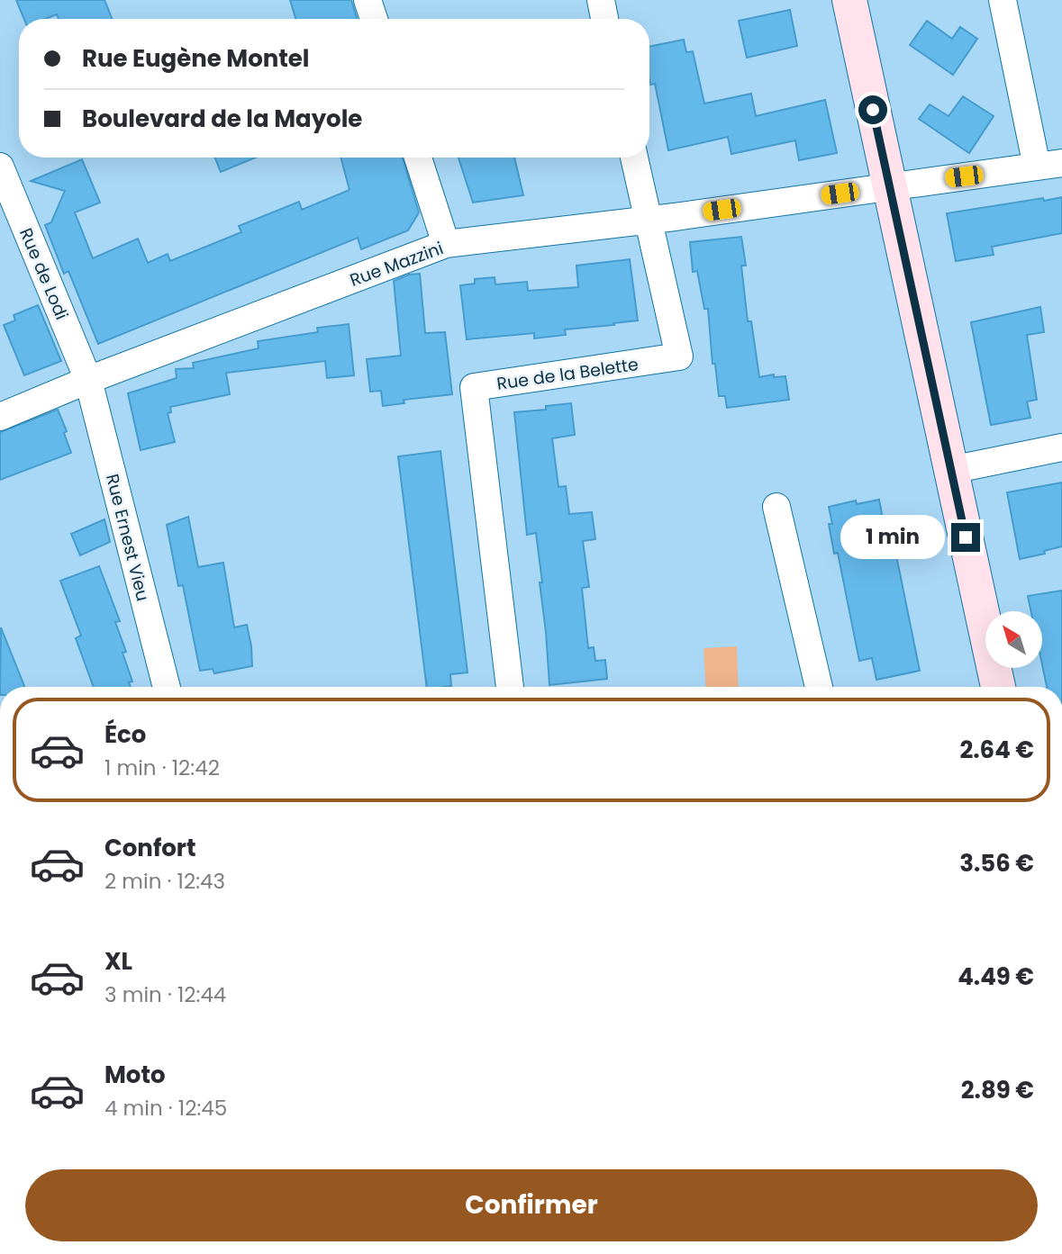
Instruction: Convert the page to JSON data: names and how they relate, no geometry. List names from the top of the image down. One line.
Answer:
{"streets":{"street":["Rue Mazzini","Rue de Lodi","Rue de la Belette","Rue Ernest Vieu"]},"crossings":[["Rue Mazzini","Rue de Lodi"],["Rue Mazzini","Rue de la Belette"],["Rue Mazzini","Rue Ernest Vieu"],["Rue de Lodi","Rue Ernest Vieu"]],"north":"top left","page":{"banner":["Rue Eugène Montel","Boulevard de la Mayole"],"bubble":"1 min","list":[{"name":"Éco","note":"1 min · 12:42","value":"2.64 €"},{"name":"Confort","note":"2 min · 12:43","value":"3.56 €"},{"name":"XL","note":"3 min · 12:44","value":"4.49 €"},{"name":"Moto","note":"4 min · 12:45","value":"2.89 €"}],"buttons":"Confirmer"}}
